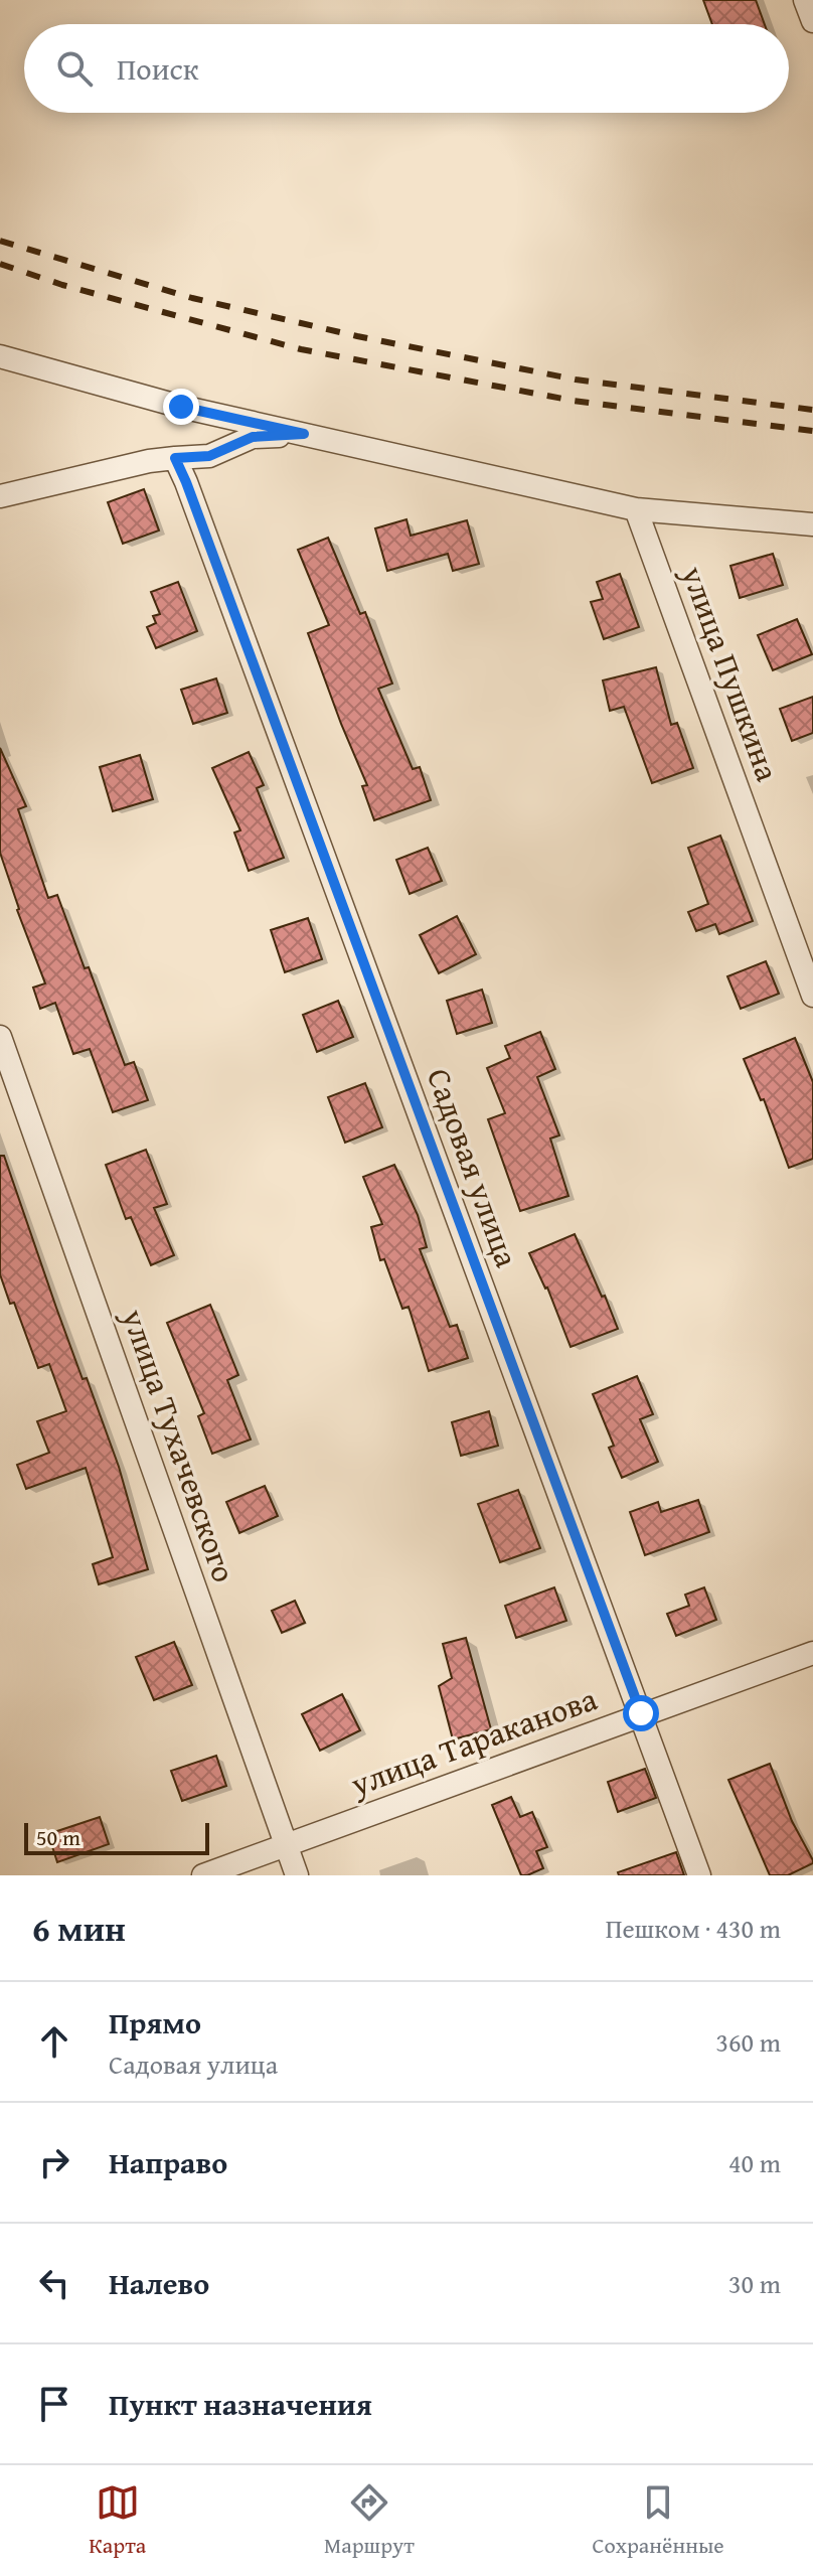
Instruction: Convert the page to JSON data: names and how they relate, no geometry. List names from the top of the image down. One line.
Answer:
{"streets":{"street":["улица Пушкина","Садовая улица","улица Тухачевского","улица Тараканова"]},"crossings":[["Садовая улица","улица Тараканова"],["улица Тухачевского","улица Тараканова"]],"scale_bar":"50 m","page":{"search":"Поиск","scale":"50 m","heading":["6 мин","Пешком · 430 m"],"list":[["Прямо","Садовая улица","360 m"],["Направо","40 m"],["Налево","30 m"],"Пункт назначения"],"nav":["Карта","Маршрут","Сохранённые"]}}
